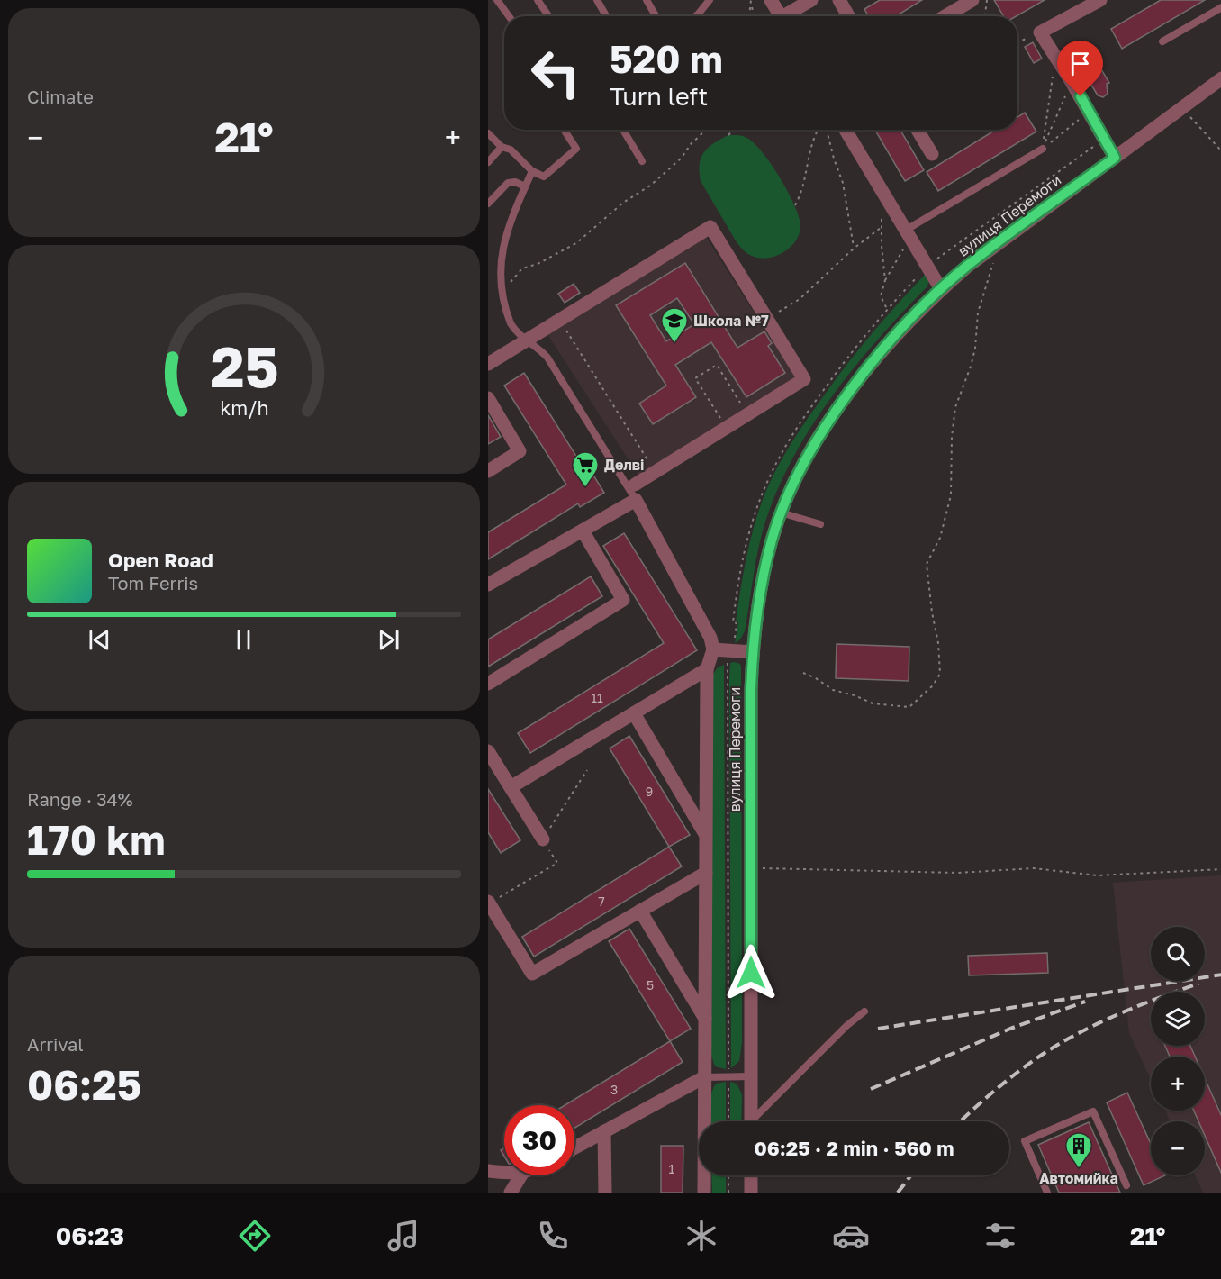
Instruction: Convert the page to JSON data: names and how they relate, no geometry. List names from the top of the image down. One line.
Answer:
{"streets":{"street":["вулиця Перемоги"]},"places":{"school or university":["Школа №7"],"supermarket":["Делві"],"building":["Автомийка"]},"house_numbers":["11","9","7","5","3","1"],"page":{"tile":["Climate",["Range · 34%","170 km"],["Arrival","06:25"]],"turn":["520 m","Turn left"],"heat":["−","21°","+"],"song":["Open Road","Tom Ferris"],"map_buttons":["+","−"],"limit":"30","trip":"06:25 · 2 min · 560 m","tabs":["06:23","21°"],"gauge":["25","km/h"]}}
